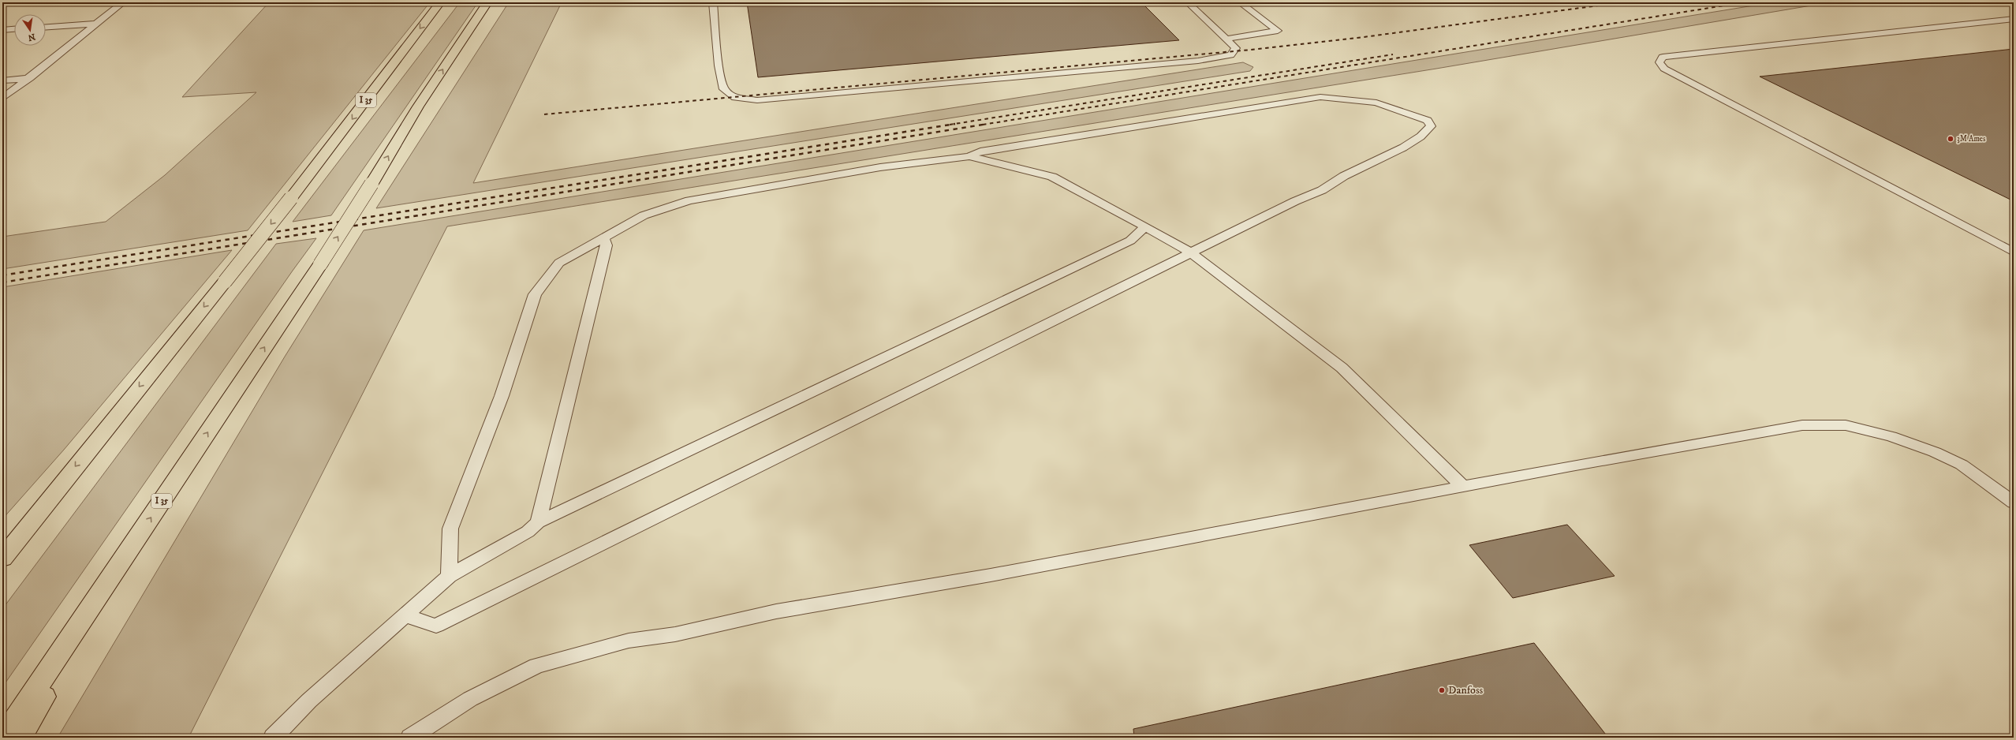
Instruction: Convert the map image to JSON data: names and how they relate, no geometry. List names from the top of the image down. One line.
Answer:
{"streets":{"highway":["I 35"]},"places":["3M Ames","Danfoss"],"north":"bottom"}
